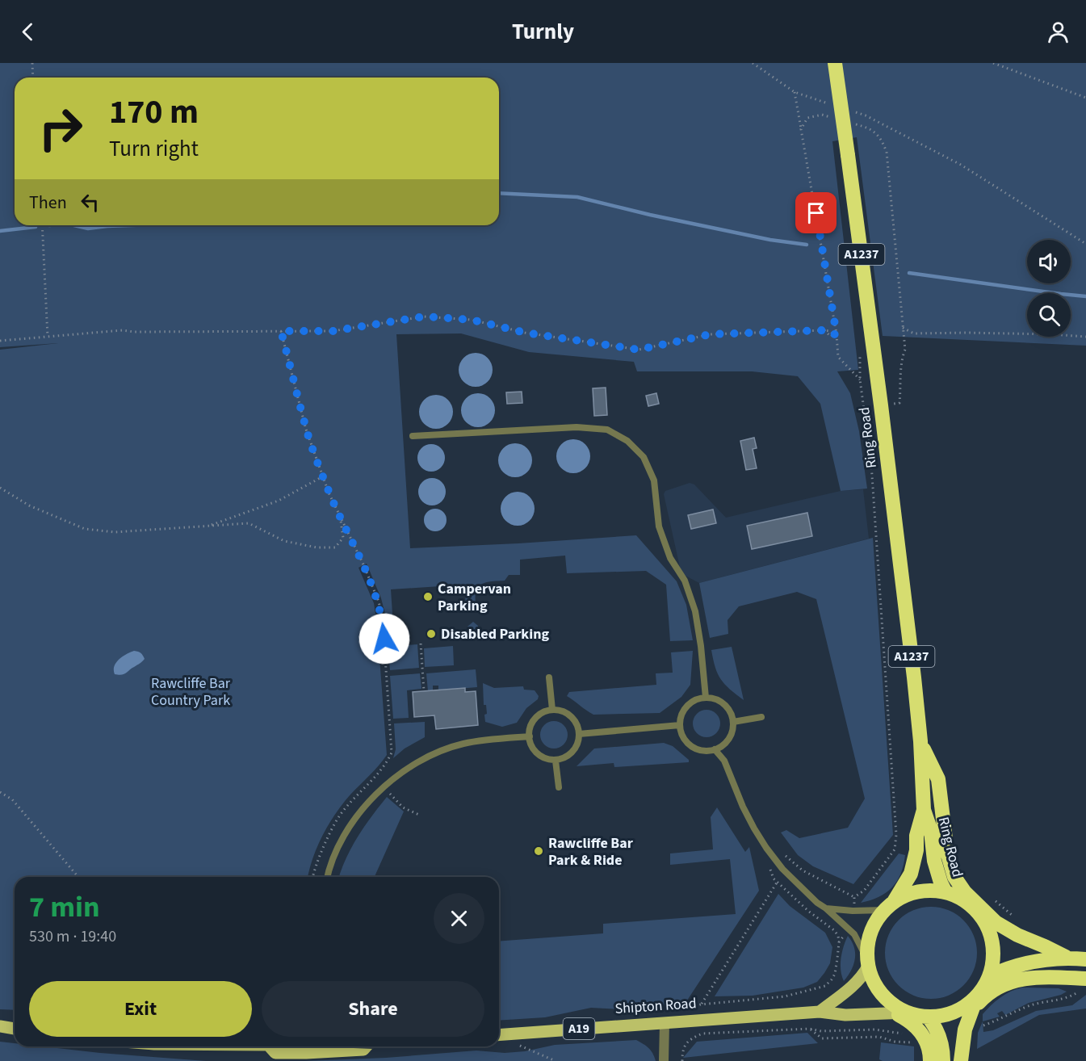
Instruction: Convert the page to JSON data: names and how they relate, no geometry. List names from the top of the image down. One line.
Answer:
{"streets":{"highway":["A1237","Ring Road"],"main road":["Shipton Road","A19"]},"crossings":[["Ring Road","Shipton Road"]],"parks":["Rawcliffe Bar Country Park"],"places":["Campervan Parking","Disabled Parking","Rawcliffe Bar Park & Ride"],"page":{"header":"Turnly","turn":["170 m","Turn right"],"then":"Then","heading":["7 min","530 m · 19:40"],"buttons":["Exit","Share"]}}
